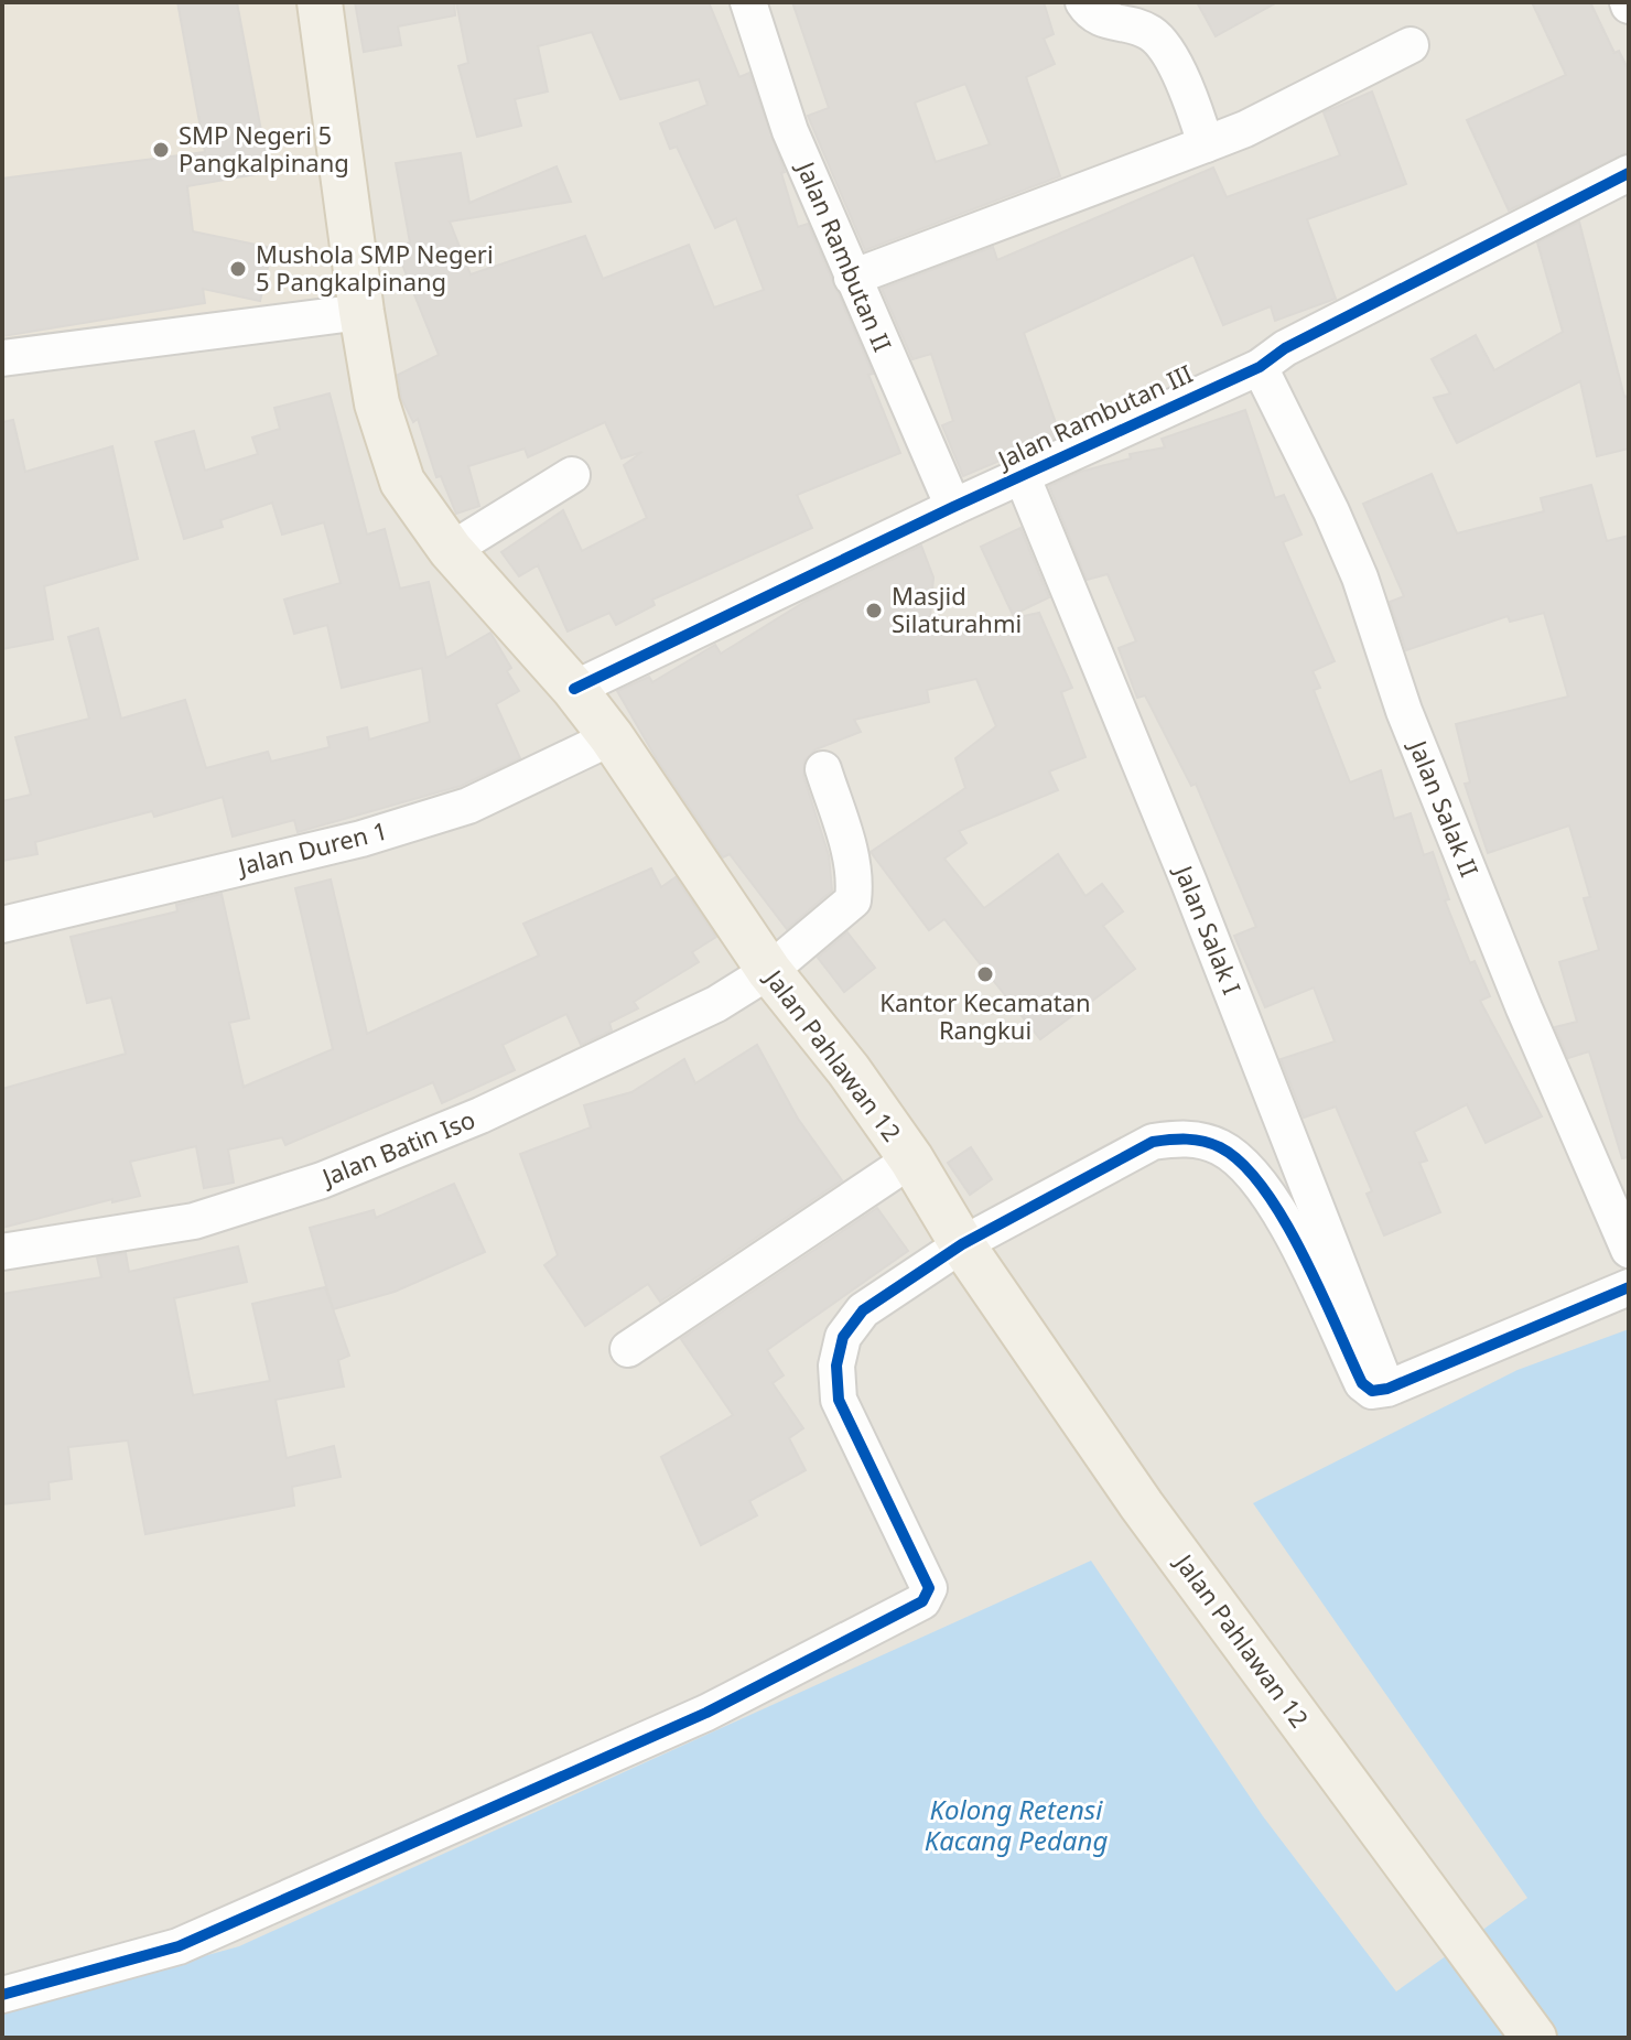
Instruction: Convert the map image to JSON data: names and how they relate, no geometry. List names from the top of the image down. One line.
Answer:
{"streets":{"main road":["Jalan Pahlawan 12"],"street":["Jalan Rambutan II","Jalan Rambutan III","Jalan Salak II","Jalan Duren 1","Jalan Salak I","Jalan Batin Iso"]},"crossings":[["Jalan Rambutan II","Jalan Rambutan III"],["Jalan Rambutan III","Jalan Salak II"],["Jalan Rambutan III","Jalan Salak I"],["Jalan Rambutan III","Jalan Pahlawan 12"],["Jalan Duren 1","Jalan Pahlawan 12"],["Jalan Pahlawan 12","Jalan Batin Iso"]],"water":["Kolong Retensi Kacang Pedang"],"places":["SMP Negeri 5 Pangkalpinang","Mushola SMP Negeri 5 Pangkalpinang","Masjid Silaturahmi","Kantor Kecamatan Rangkui"]}
